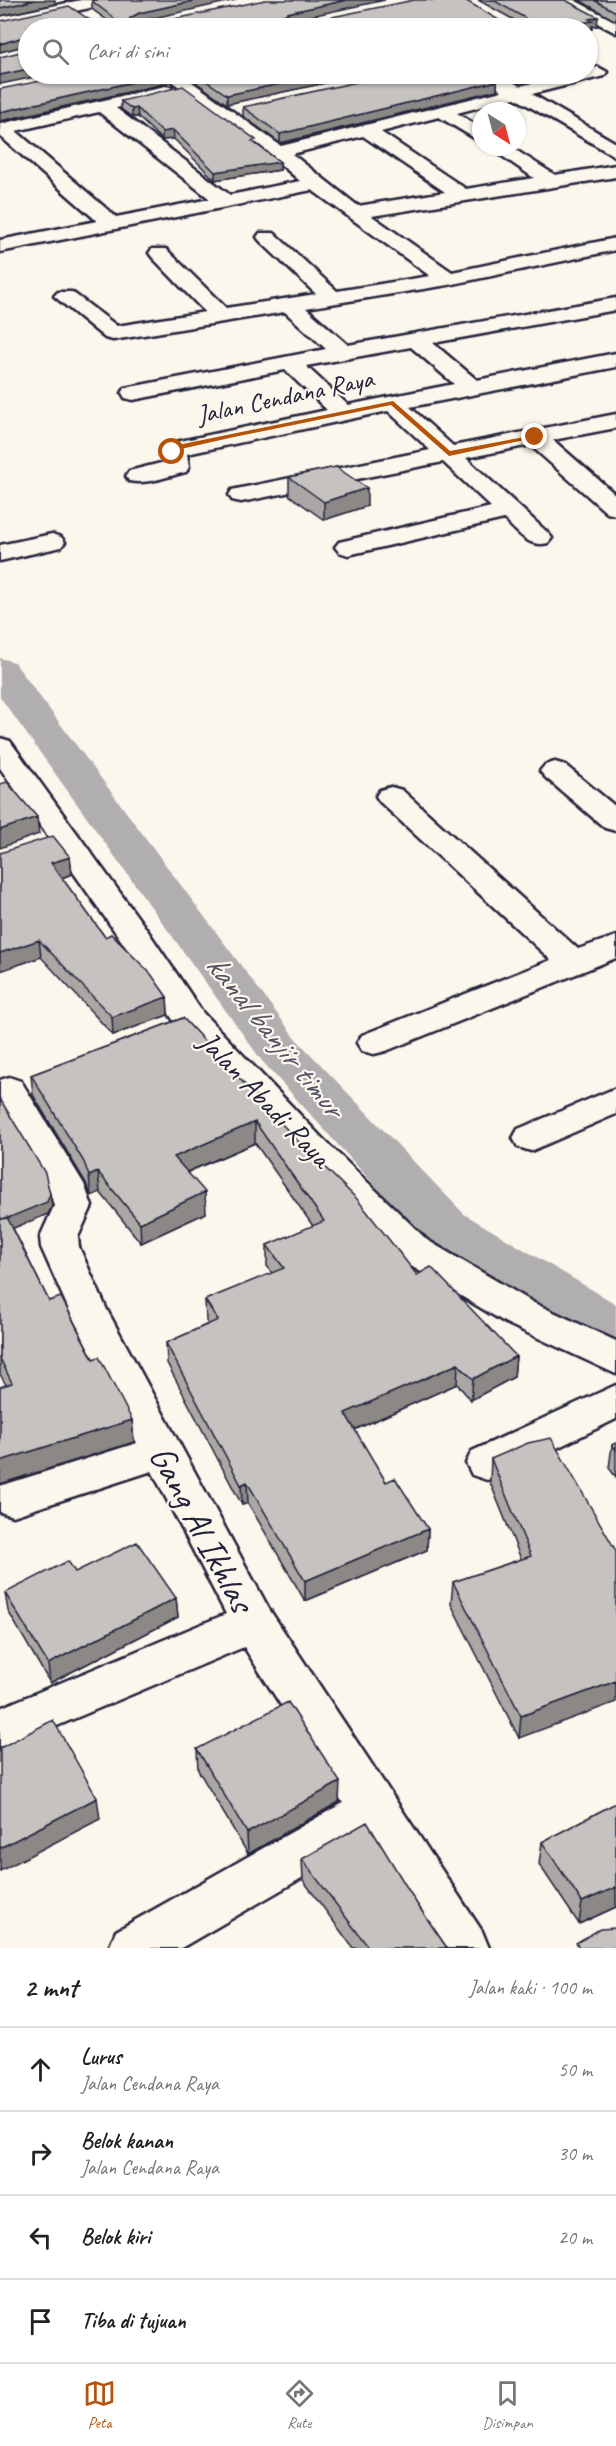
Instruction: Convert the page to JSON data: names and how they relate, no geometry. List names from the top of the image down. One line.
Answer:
{"streets":{"street":["Jalan Cendana Raya","Jalan Abadi Raya","Gang Al Ikhlas"]},"water":["kanal banjir timur"],"north":"bottom right","page":{"search":"Cari di sini","heading":["2 mnt","Jalan kaki · 100 m"],"list":[["Lurus","Jalan Cendana Raya","50 m"],["Belok kanan","Jalan Cendana Raya","30 m"],["Belok kiri","20 m"],"Tiba di tujuan"],"nav":["Peta","Rute","Disimpan"]}}
